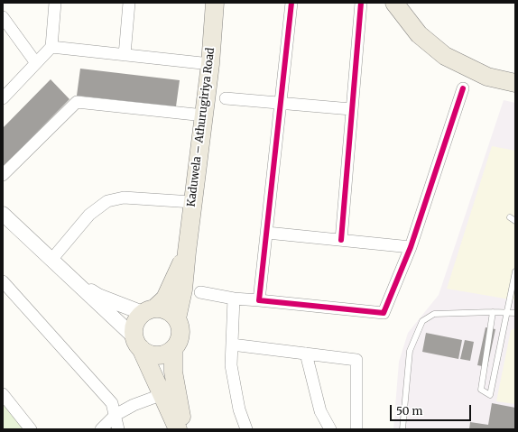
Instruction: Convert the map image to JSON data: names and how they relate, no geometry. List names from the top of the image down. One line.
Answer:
{"streets":{"main road":["Kaduwela – Athurugiriya Road"]},"scale_bar":"50 m"}
